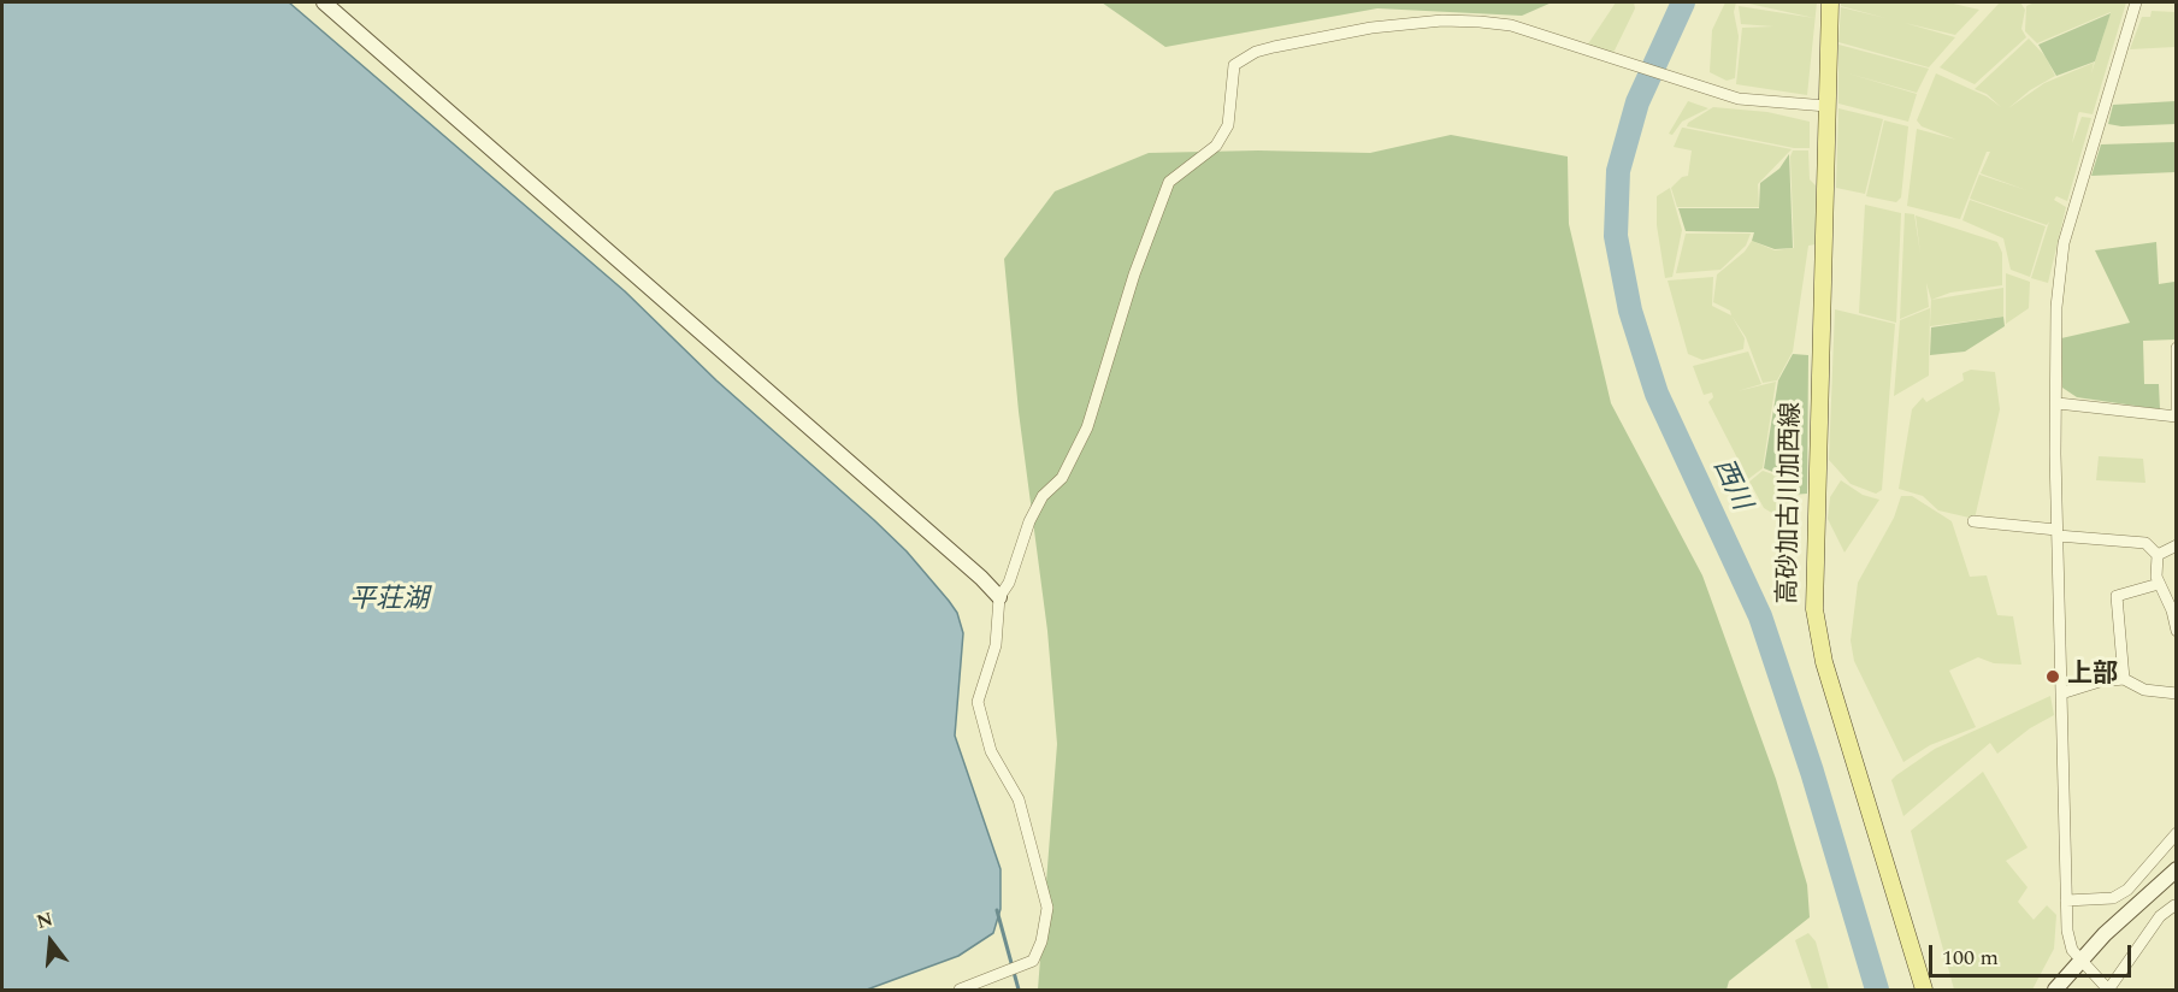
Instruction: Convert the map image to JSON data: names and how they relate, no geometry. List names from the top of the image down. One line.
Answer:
{"streets":{"main road":["高砂加古川加西線"]},"water":["西川","平荘湖"],"places":["上部"],"scale_bar":"100 m","north":"top"}
